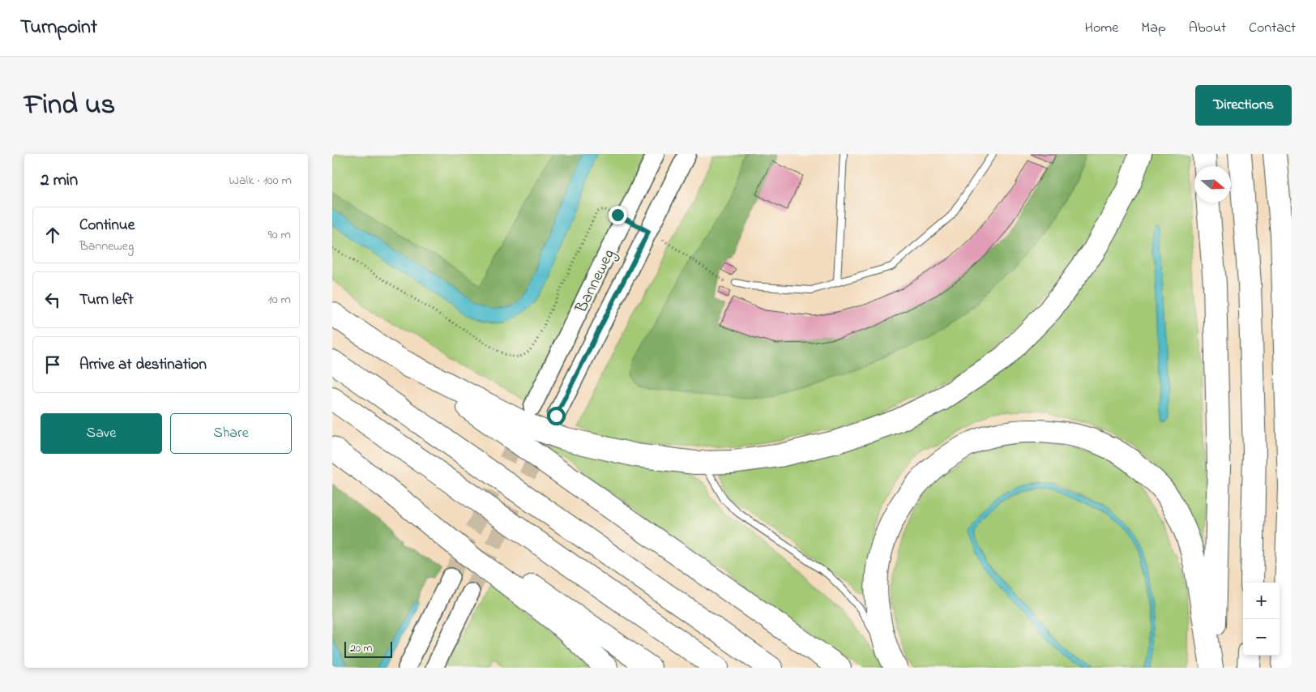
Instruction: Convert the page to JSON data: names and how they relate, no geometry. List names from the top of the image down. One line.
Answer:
{"streets":{"main road":["Banneweg"]},"scale_bar":"20 m","north":"right","page":{"header":"Turnpoint","nav":["Home","Map","About","Contact"],"title":"Find us","buttons":["Directions",["Save","Share"]],"heading":["2 min","Walk · 100 m"],"list":[["Continue","Banneweg","90 m"],["Turn left","10 m"],"Arrive at destination"],"map_buttons":["+","−"],"scale":"20 m"}}
